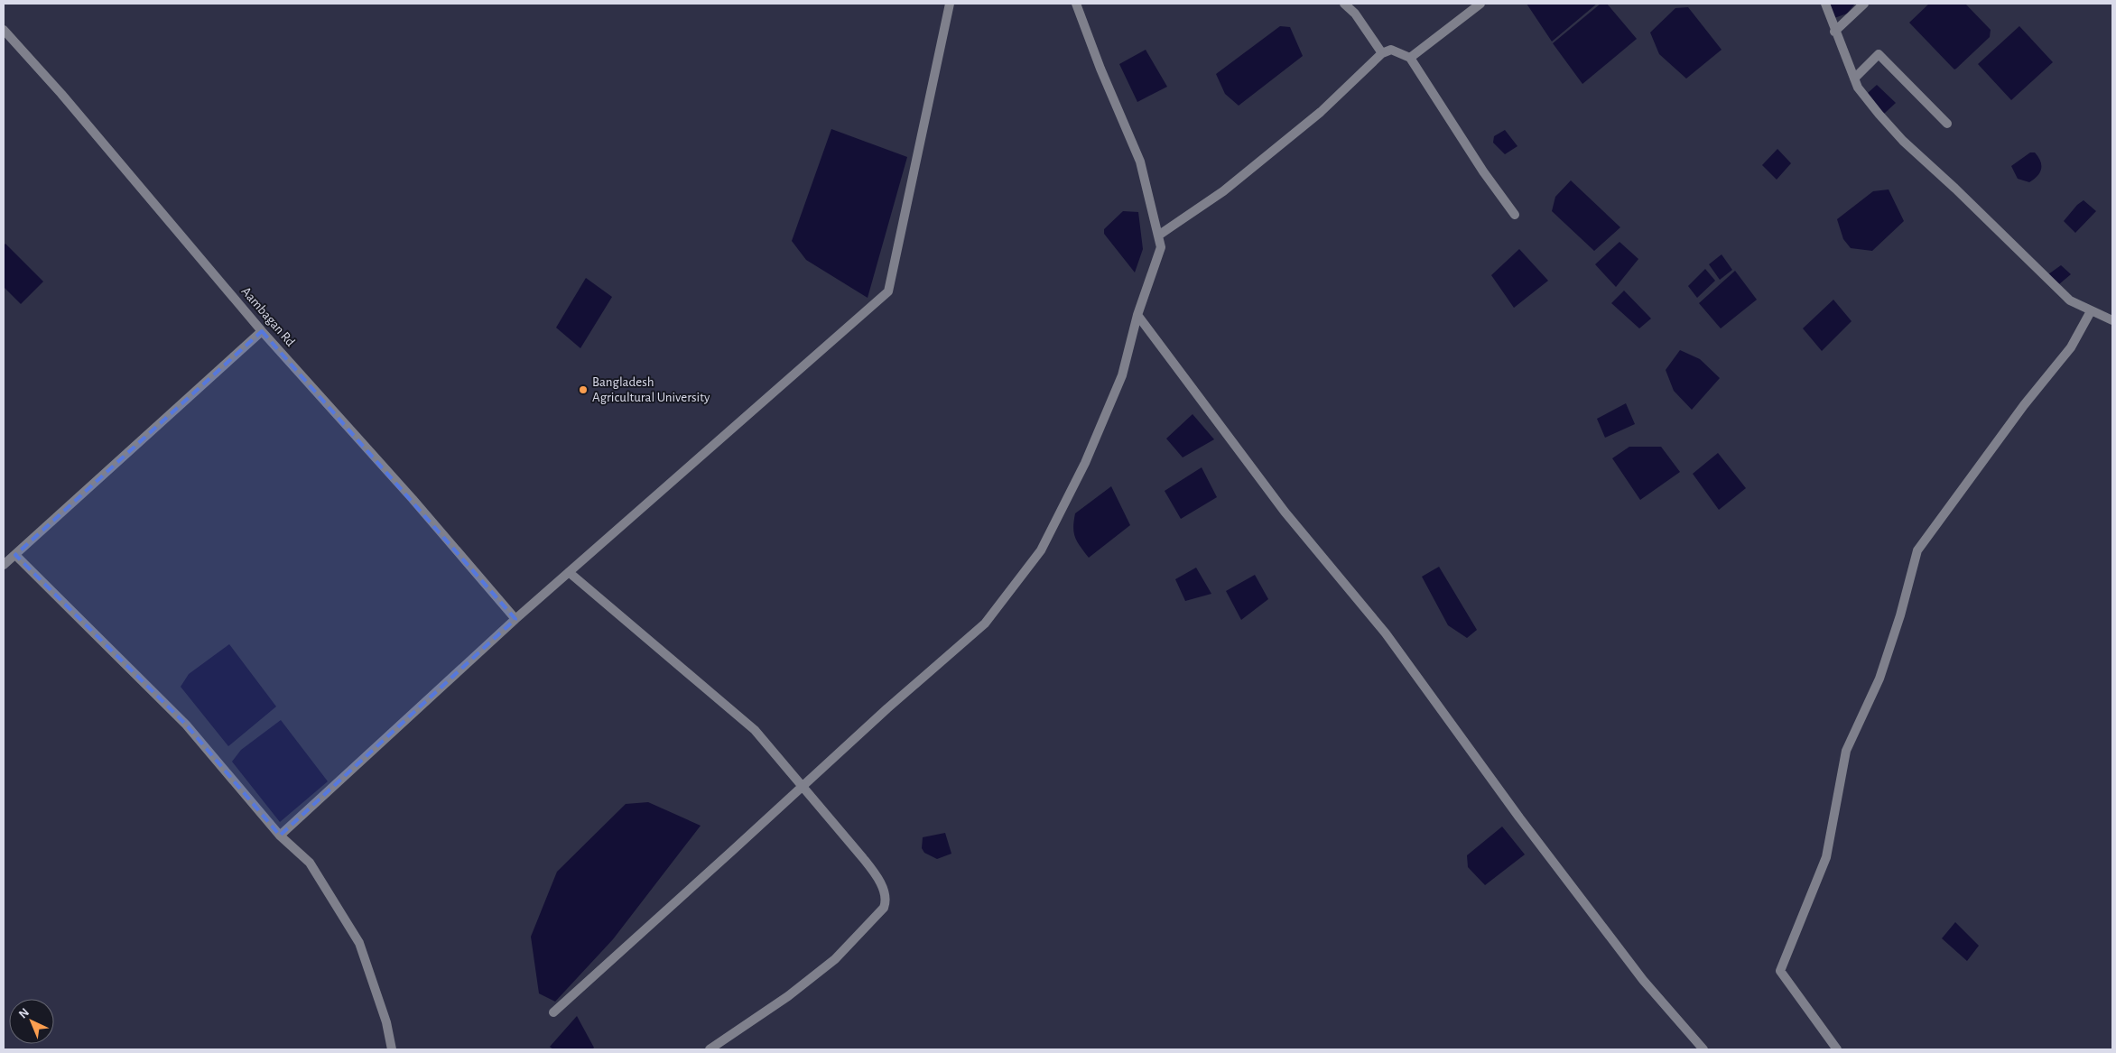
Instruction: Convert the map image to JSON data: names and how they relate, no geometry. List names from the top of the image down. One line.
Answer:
{"streets":{"street":["Aambagan Rd"]},"places":["Bangladesh Agricultural University"],"north":"top left"}
